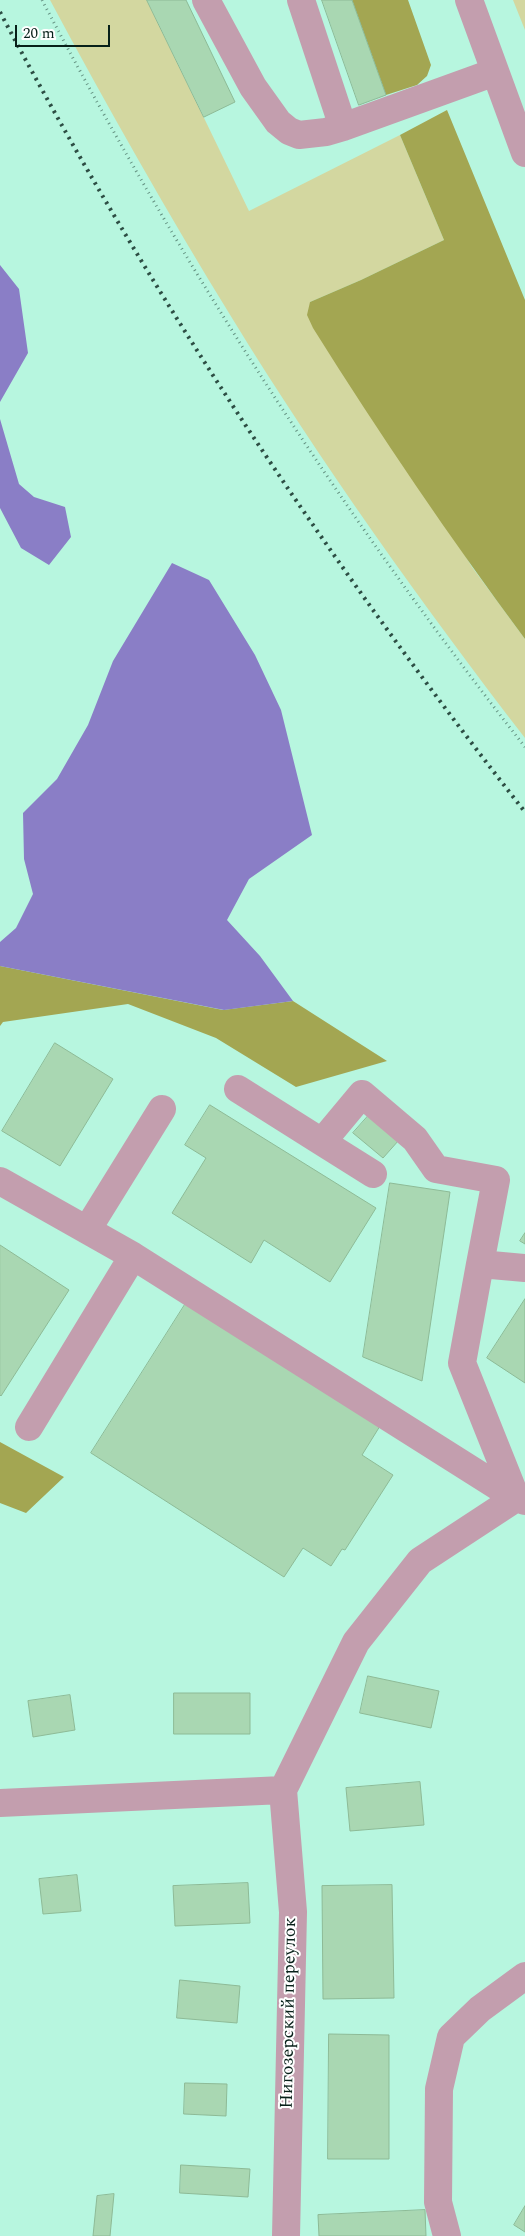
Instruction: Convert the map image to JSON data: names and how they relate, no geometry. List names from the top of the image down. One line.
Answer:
{"streets":{"street":["Нигозерский переулок"]},"scale_bar":"20 m"}
